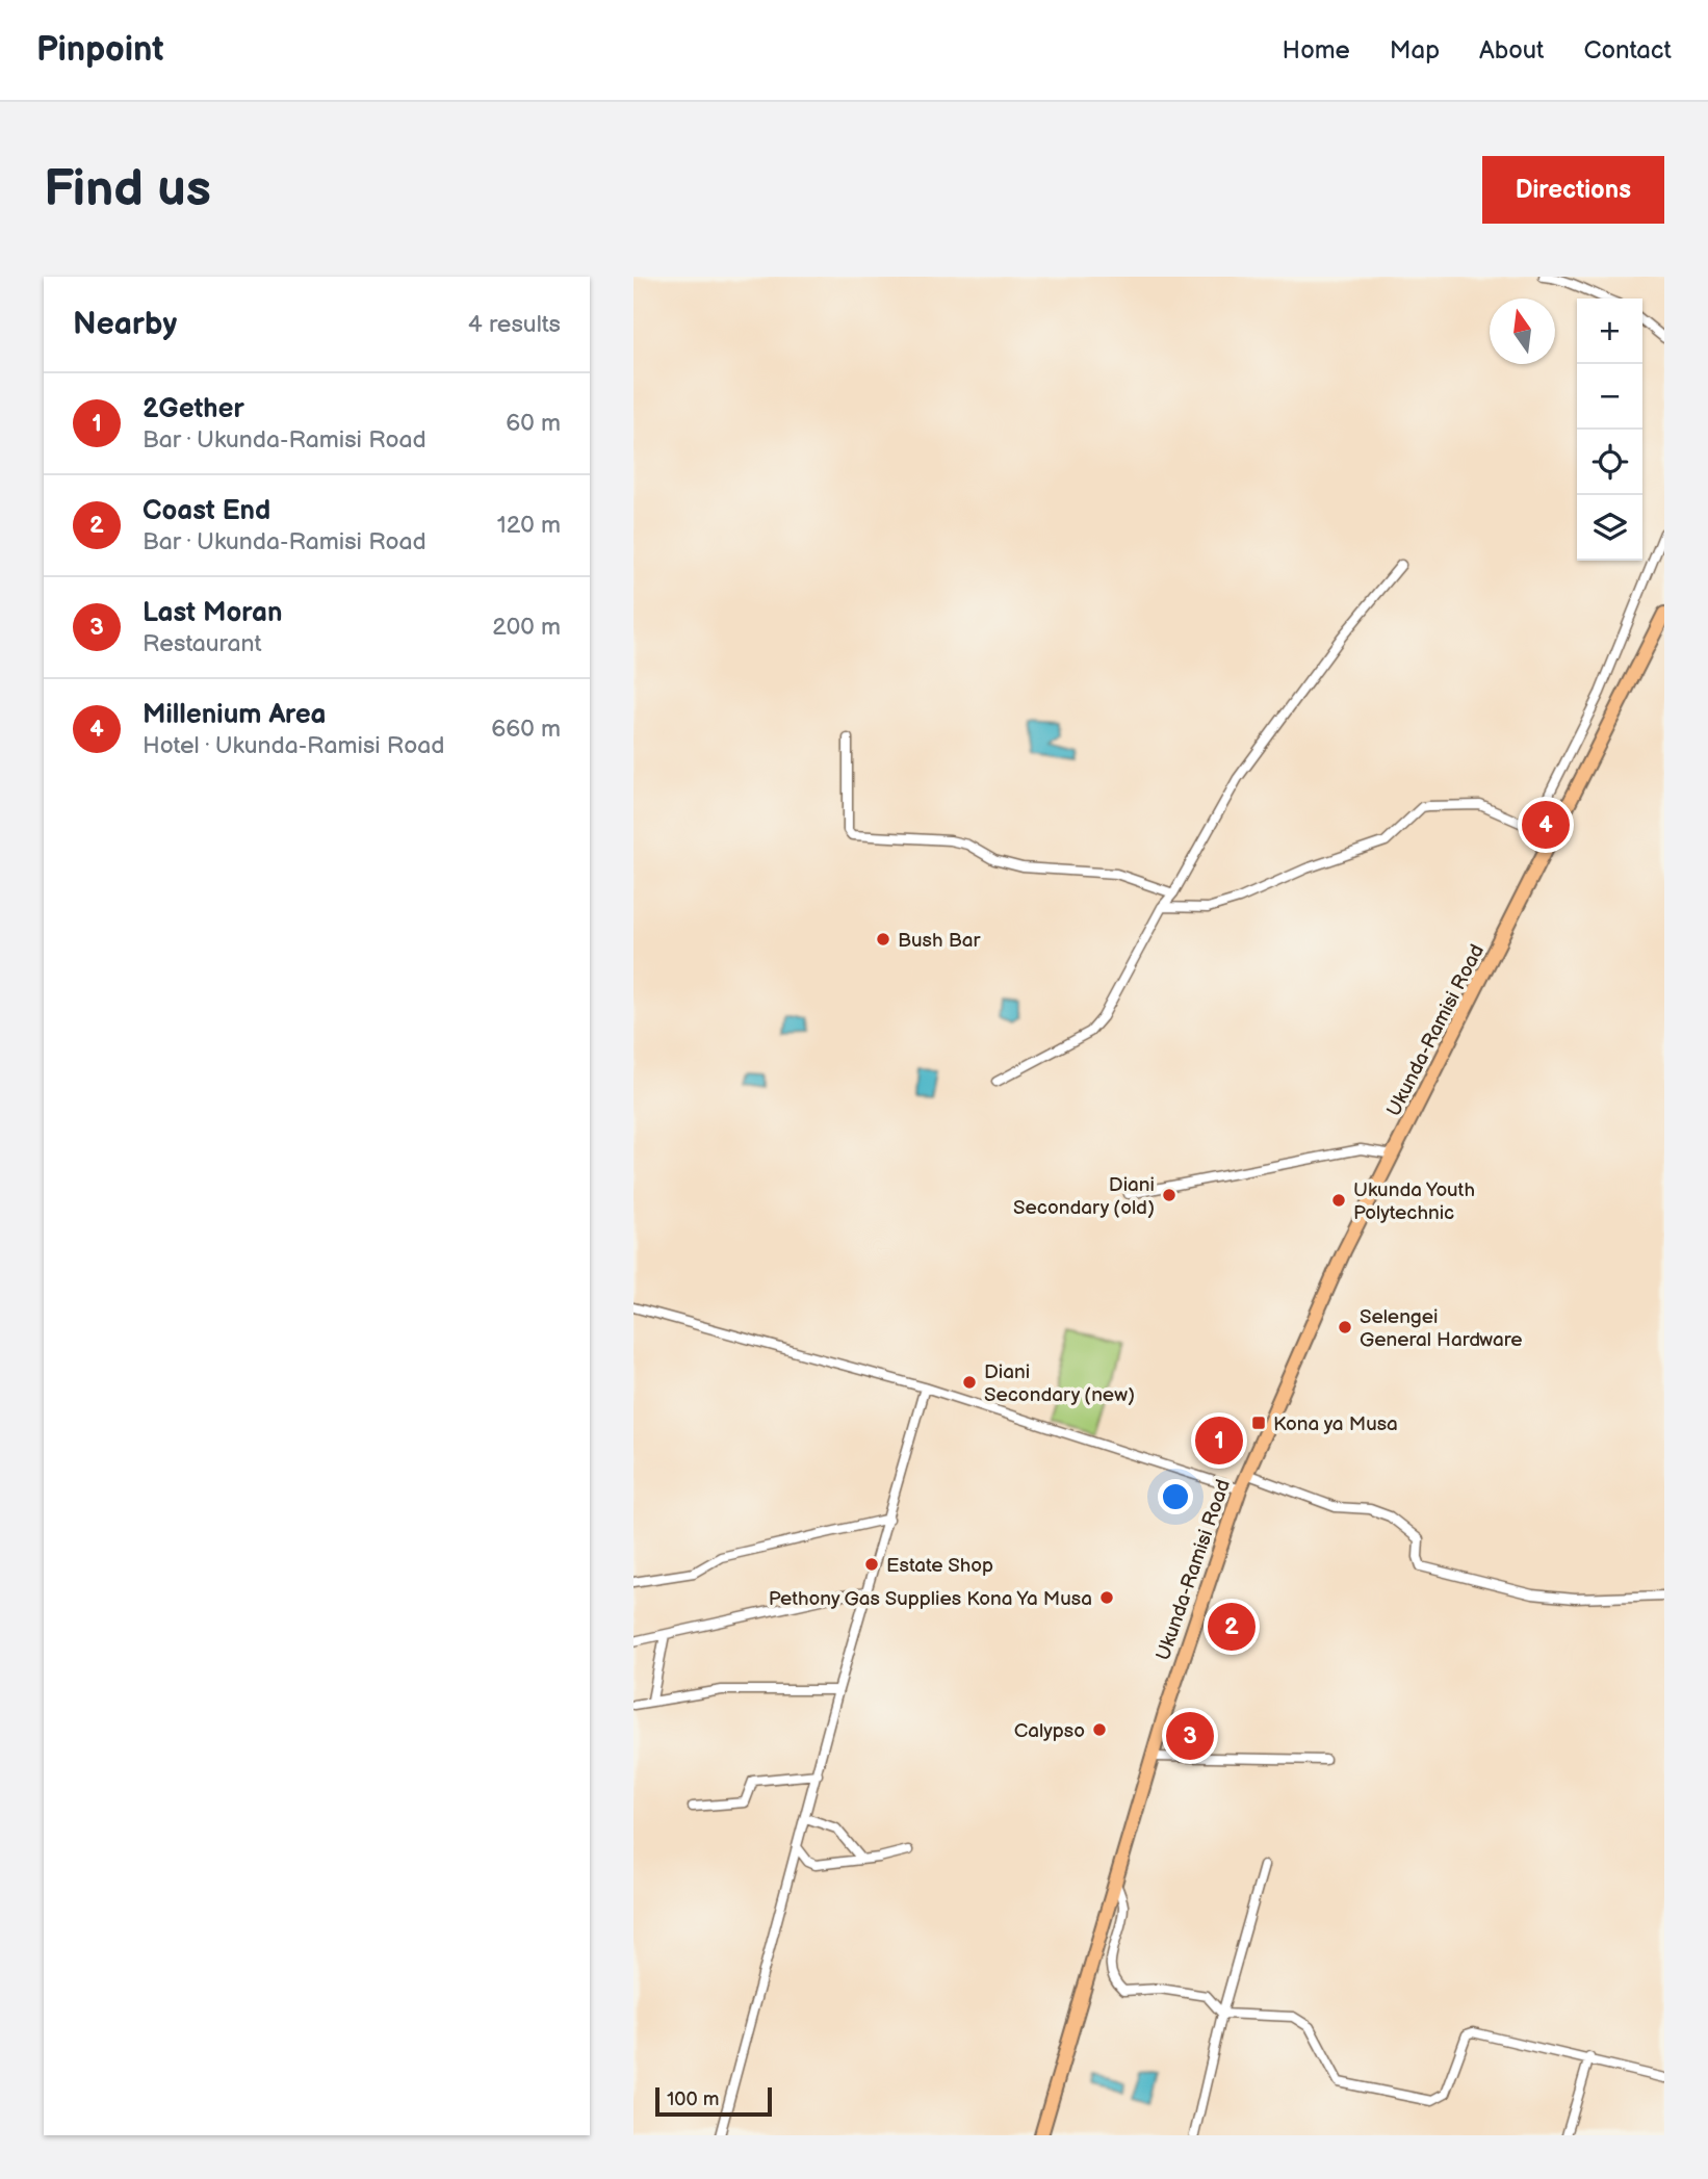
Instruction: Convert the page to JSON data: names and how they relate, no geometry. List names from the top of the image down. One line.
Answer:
{"streets":{"highway":["Ukunda-Ramisi Road"]},"places":{"other":["Bush Bar","Diani Secondary (old)","Ukunda Youth Polytechnic","Selengei General Hardware","Diani Secondary (new)","Estate Shop","Pethony Gas Supplies Kona Ya Musa","Calypso"],"transit":["Kona ya Musa"]},"scale_bar":"100 m","north":"top","page":{"header":"Pinpoint","nav":["Home","Map","About","Contact"],"buttons":"Directions","title":"Find us","heading":["Nearby","4 results"],"map_buttons":["+","−"],"list":[{"mark":"1","name":"2Gether","note":"Bar · Ukunda-Ramisi Road","value":"60 m"},{"mark":"2","name":"Coast End","note":"Bar · Ukunda-Ramisi Road","value":"120 m"},{"mark":"3","name":"Last Moran","note":"Restaurant","value":"200 m"},{"mark":"4","name":"Millenium Area","note":"Hotel · Ukunda-Ramisi Road","value":"660 m"}],"pins":["4","1","2","3"],"scale":"100 m"}}
